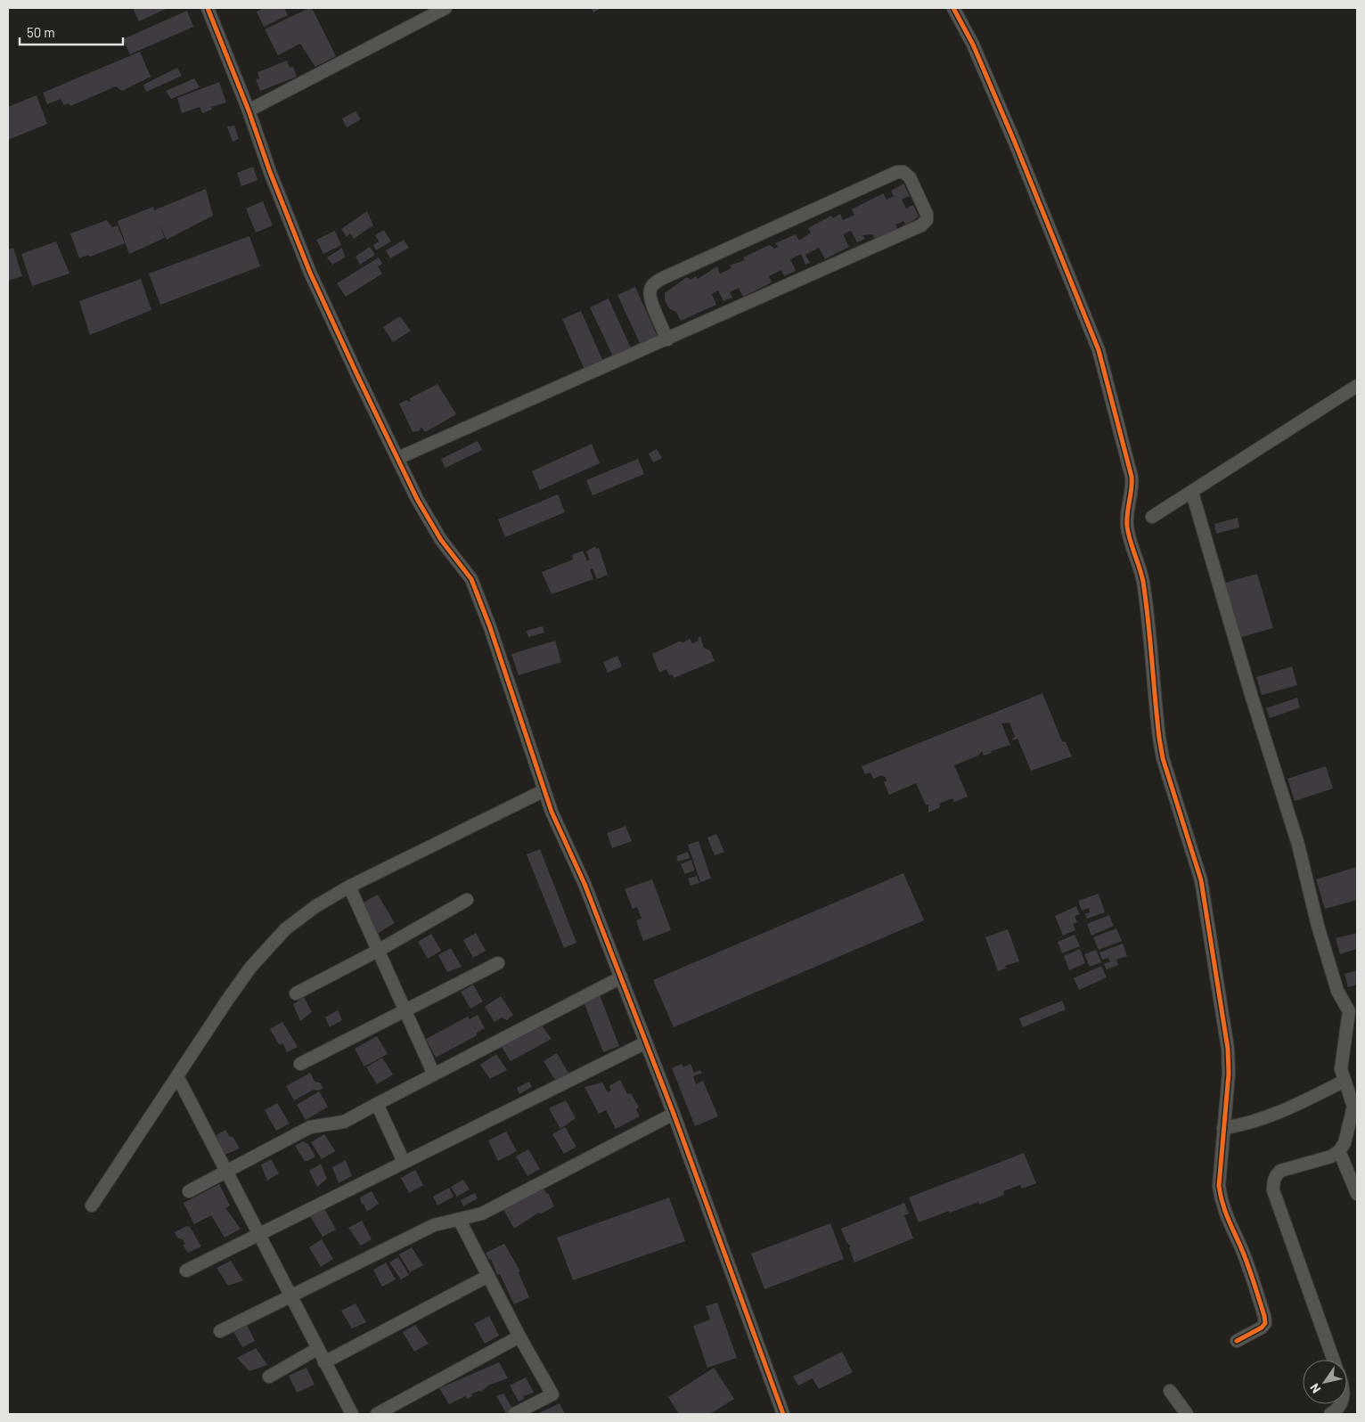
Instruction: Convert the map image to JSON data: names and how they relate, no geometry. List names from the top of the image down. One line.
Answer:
{"scale_bar":"50 m","north":"bottom left"}
